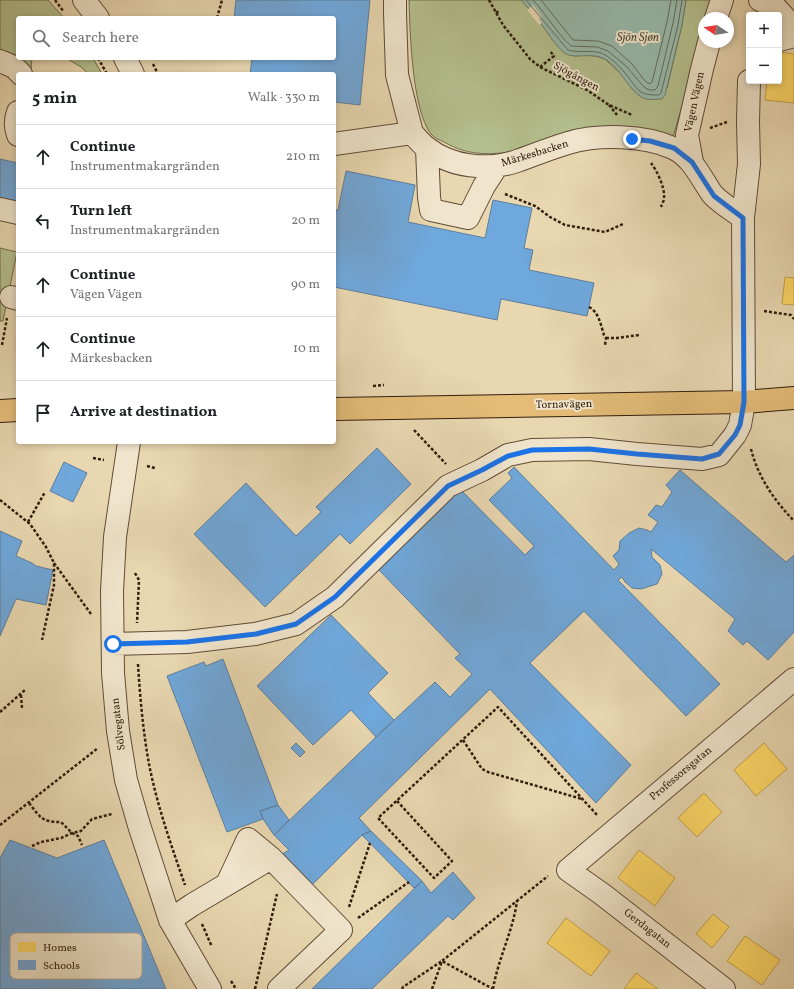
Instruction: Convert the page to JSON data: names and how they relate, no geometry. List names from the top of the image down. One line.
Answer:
{"streets":{"main road":["Tornavägen"],"street":["Vägen Vägen","Märkesbacken","Sölvegatan","Professorsgatan","Gerdagatan"],"path":["Sjögången"]},"crossings":[["Vägen Vägen","Märkesbacken"],["Professorsgatan","Gerdagatan"]],"water":["Sjön Sjøn"],"legend":["Homes","Schools"],"north":"left","page":{"map_buttons":["+","−"],"search":"Search here","heading":["5 min","Walk · 330 m"],"list":[["Continue","Instrumentmakargränden","210 m"],["Turn left","Instrumentmakargränden","20 m"],["Continue","Vägen Vägen","90 m"],["Continue","Märkesbacken","10 m"],"Arrive at destination"]}}
